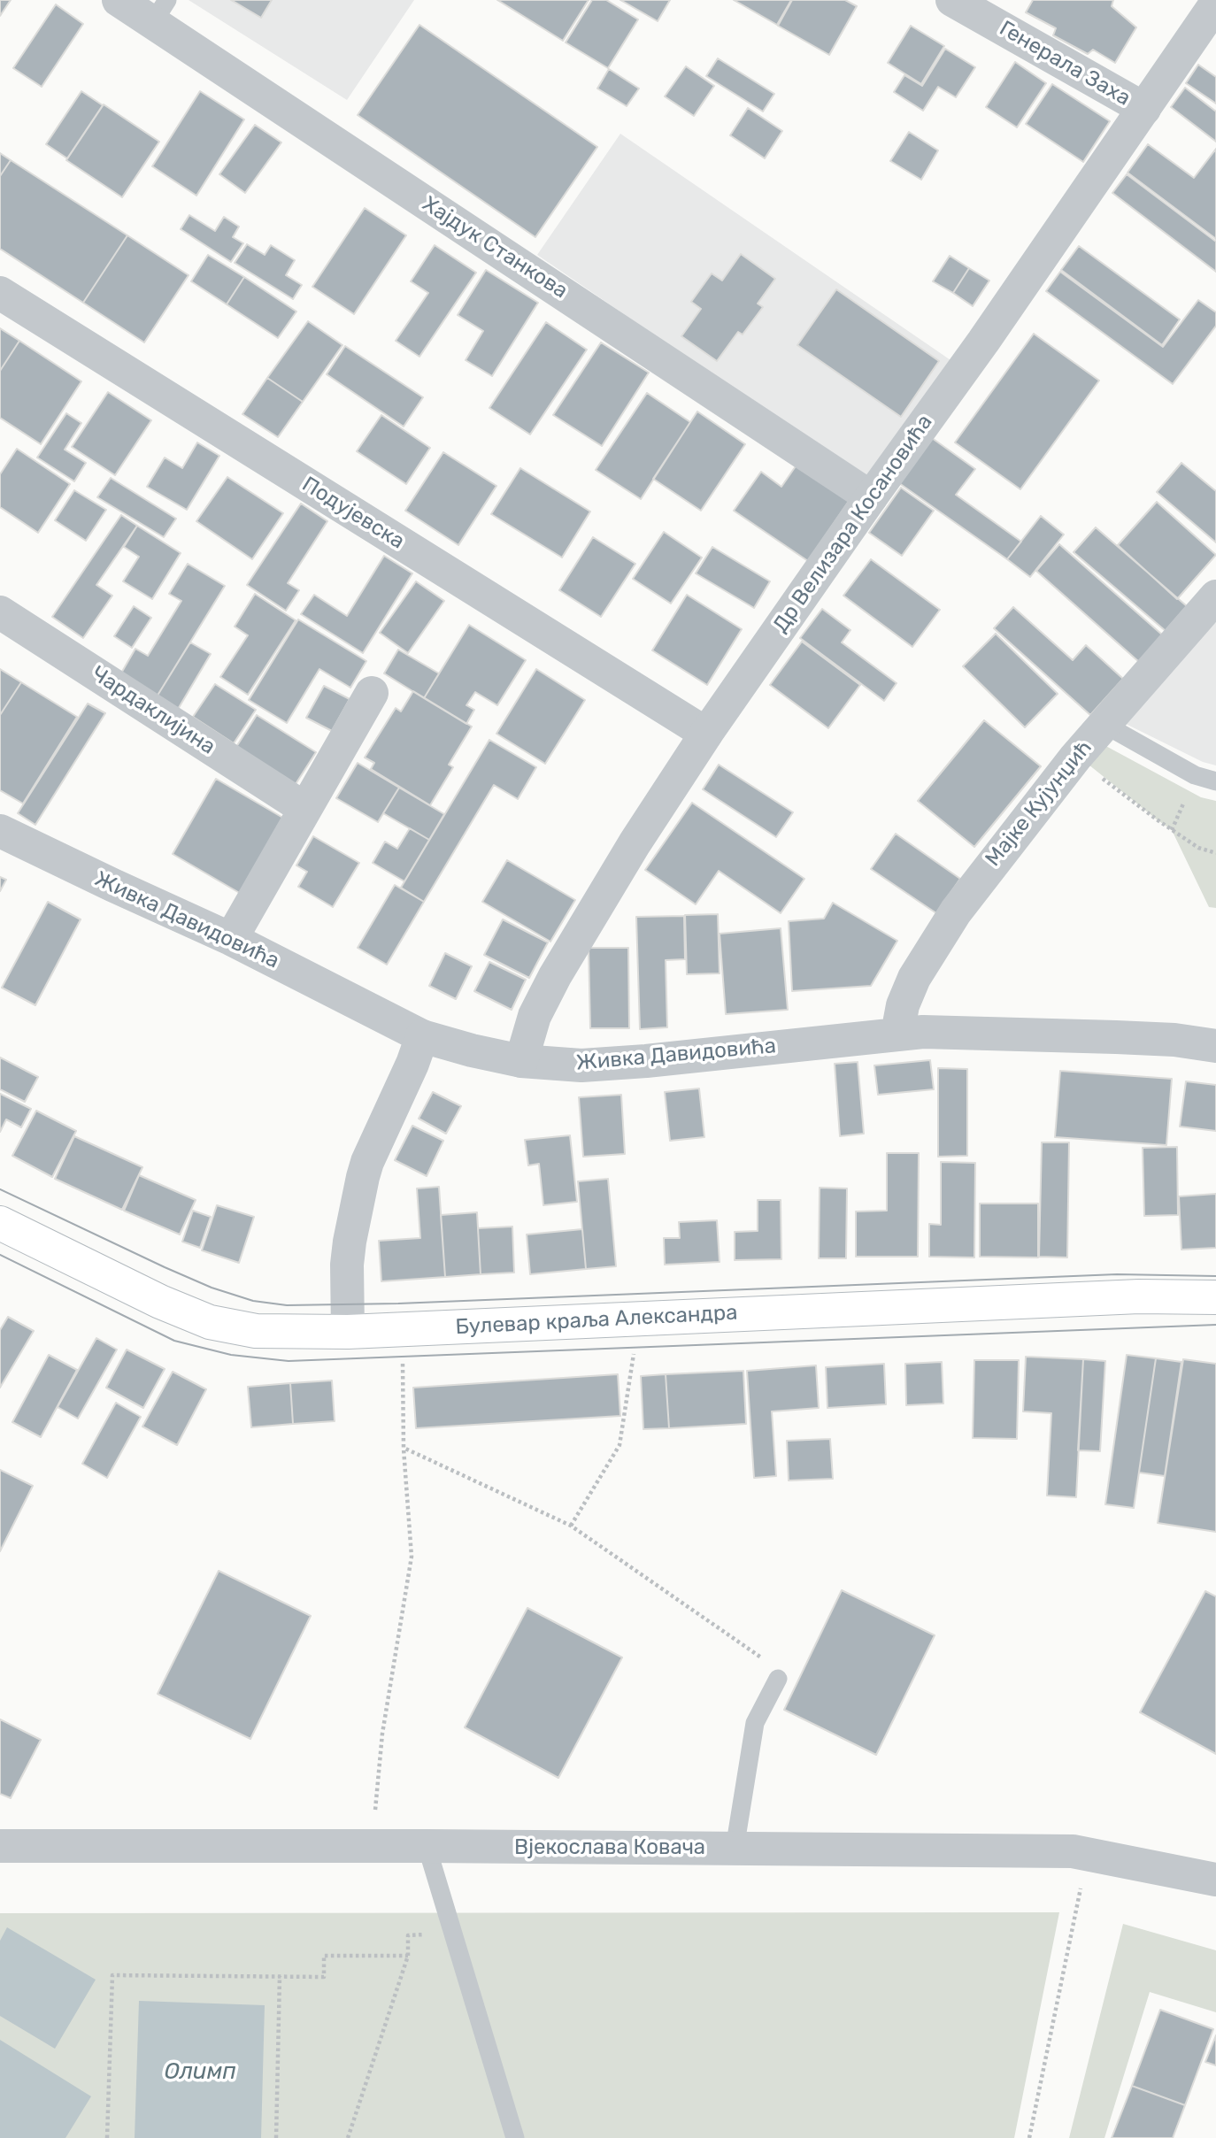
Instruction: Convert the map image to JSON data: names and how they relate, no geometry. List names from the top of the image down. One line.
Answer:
{"streets":{"main road":["Булевар краља Александра"],"street":["Генерала Заха","Хајдук Станкова","Подујевска","Др Велизара Косановића","Чардаклијина","Мајке Кујунџић","Живка Давидовића","Вјекослава Ковача"]},"crossings":[["Генерала Заха","Др Велизара Косановића"],["Хајдук Станкова","Др Велизара Косановића"],["Подујевска","Др Велизара Косановића"],["Др Велизара Косановића","Живка Давидовића"],["Мајке Кујунџић","Живка Давидовића"]],"water":["Олимп"]}
